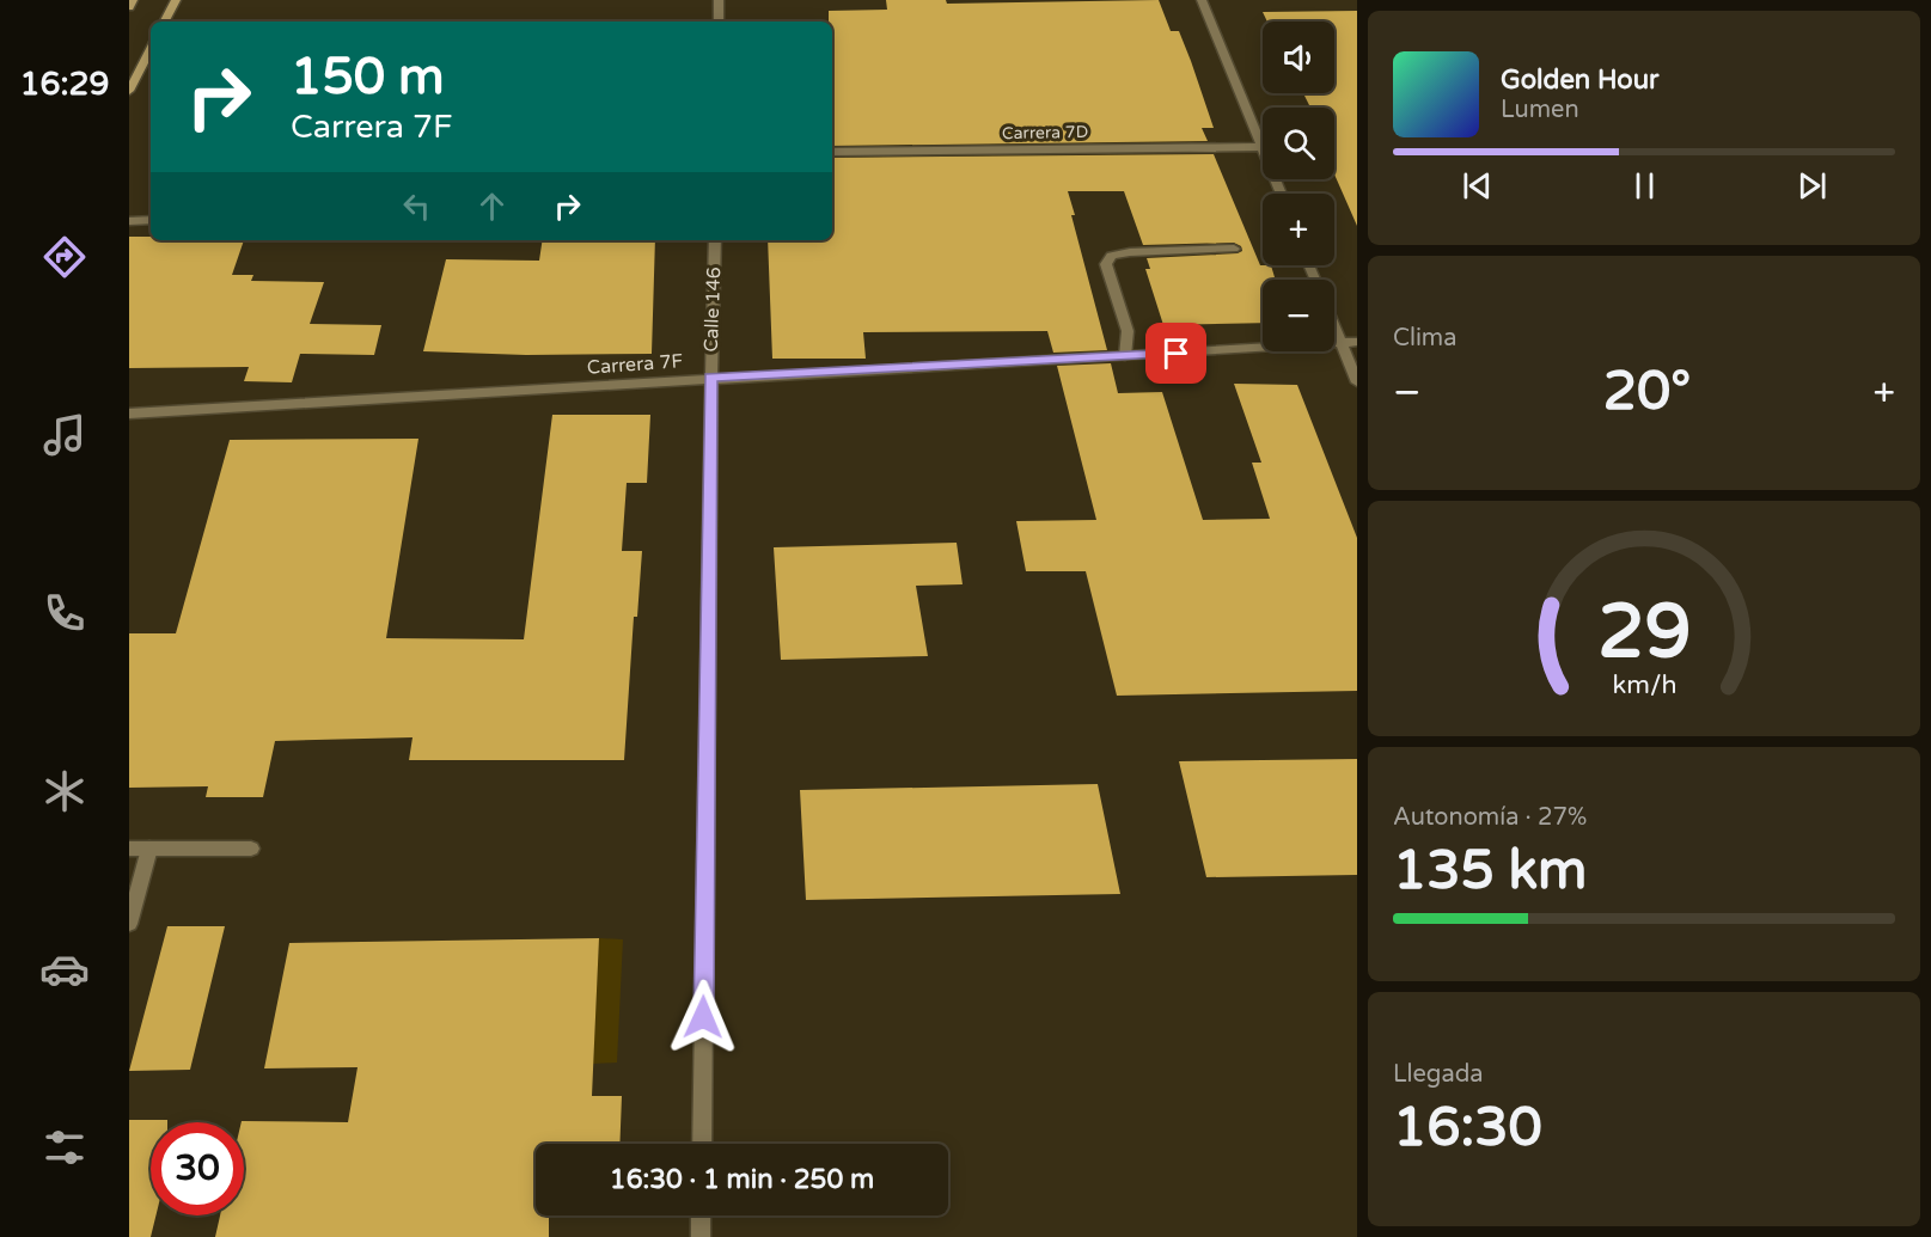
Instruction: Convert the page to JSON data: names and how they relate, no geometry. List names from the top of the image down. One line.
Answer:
{"streets":{"street":["Carrera 7D","Calle 146","Carrera 7F"]},"crossings":[["Calle 146","Carrera 7F"]],"page":{"tabs":"16:29","map_buttons":["+","−"],"turn":["150 m","Carrera 7F"],"song":["Golden Hour","Lumen"],"tile":["Clima",["Autonomía · 27%","135 km"],["Llegada","16:30"]],"heat":["−","20°","+"],"limit":"30","trip":"16:30 · 1 min · 250 m","gauge":["29","km/h"]}}
